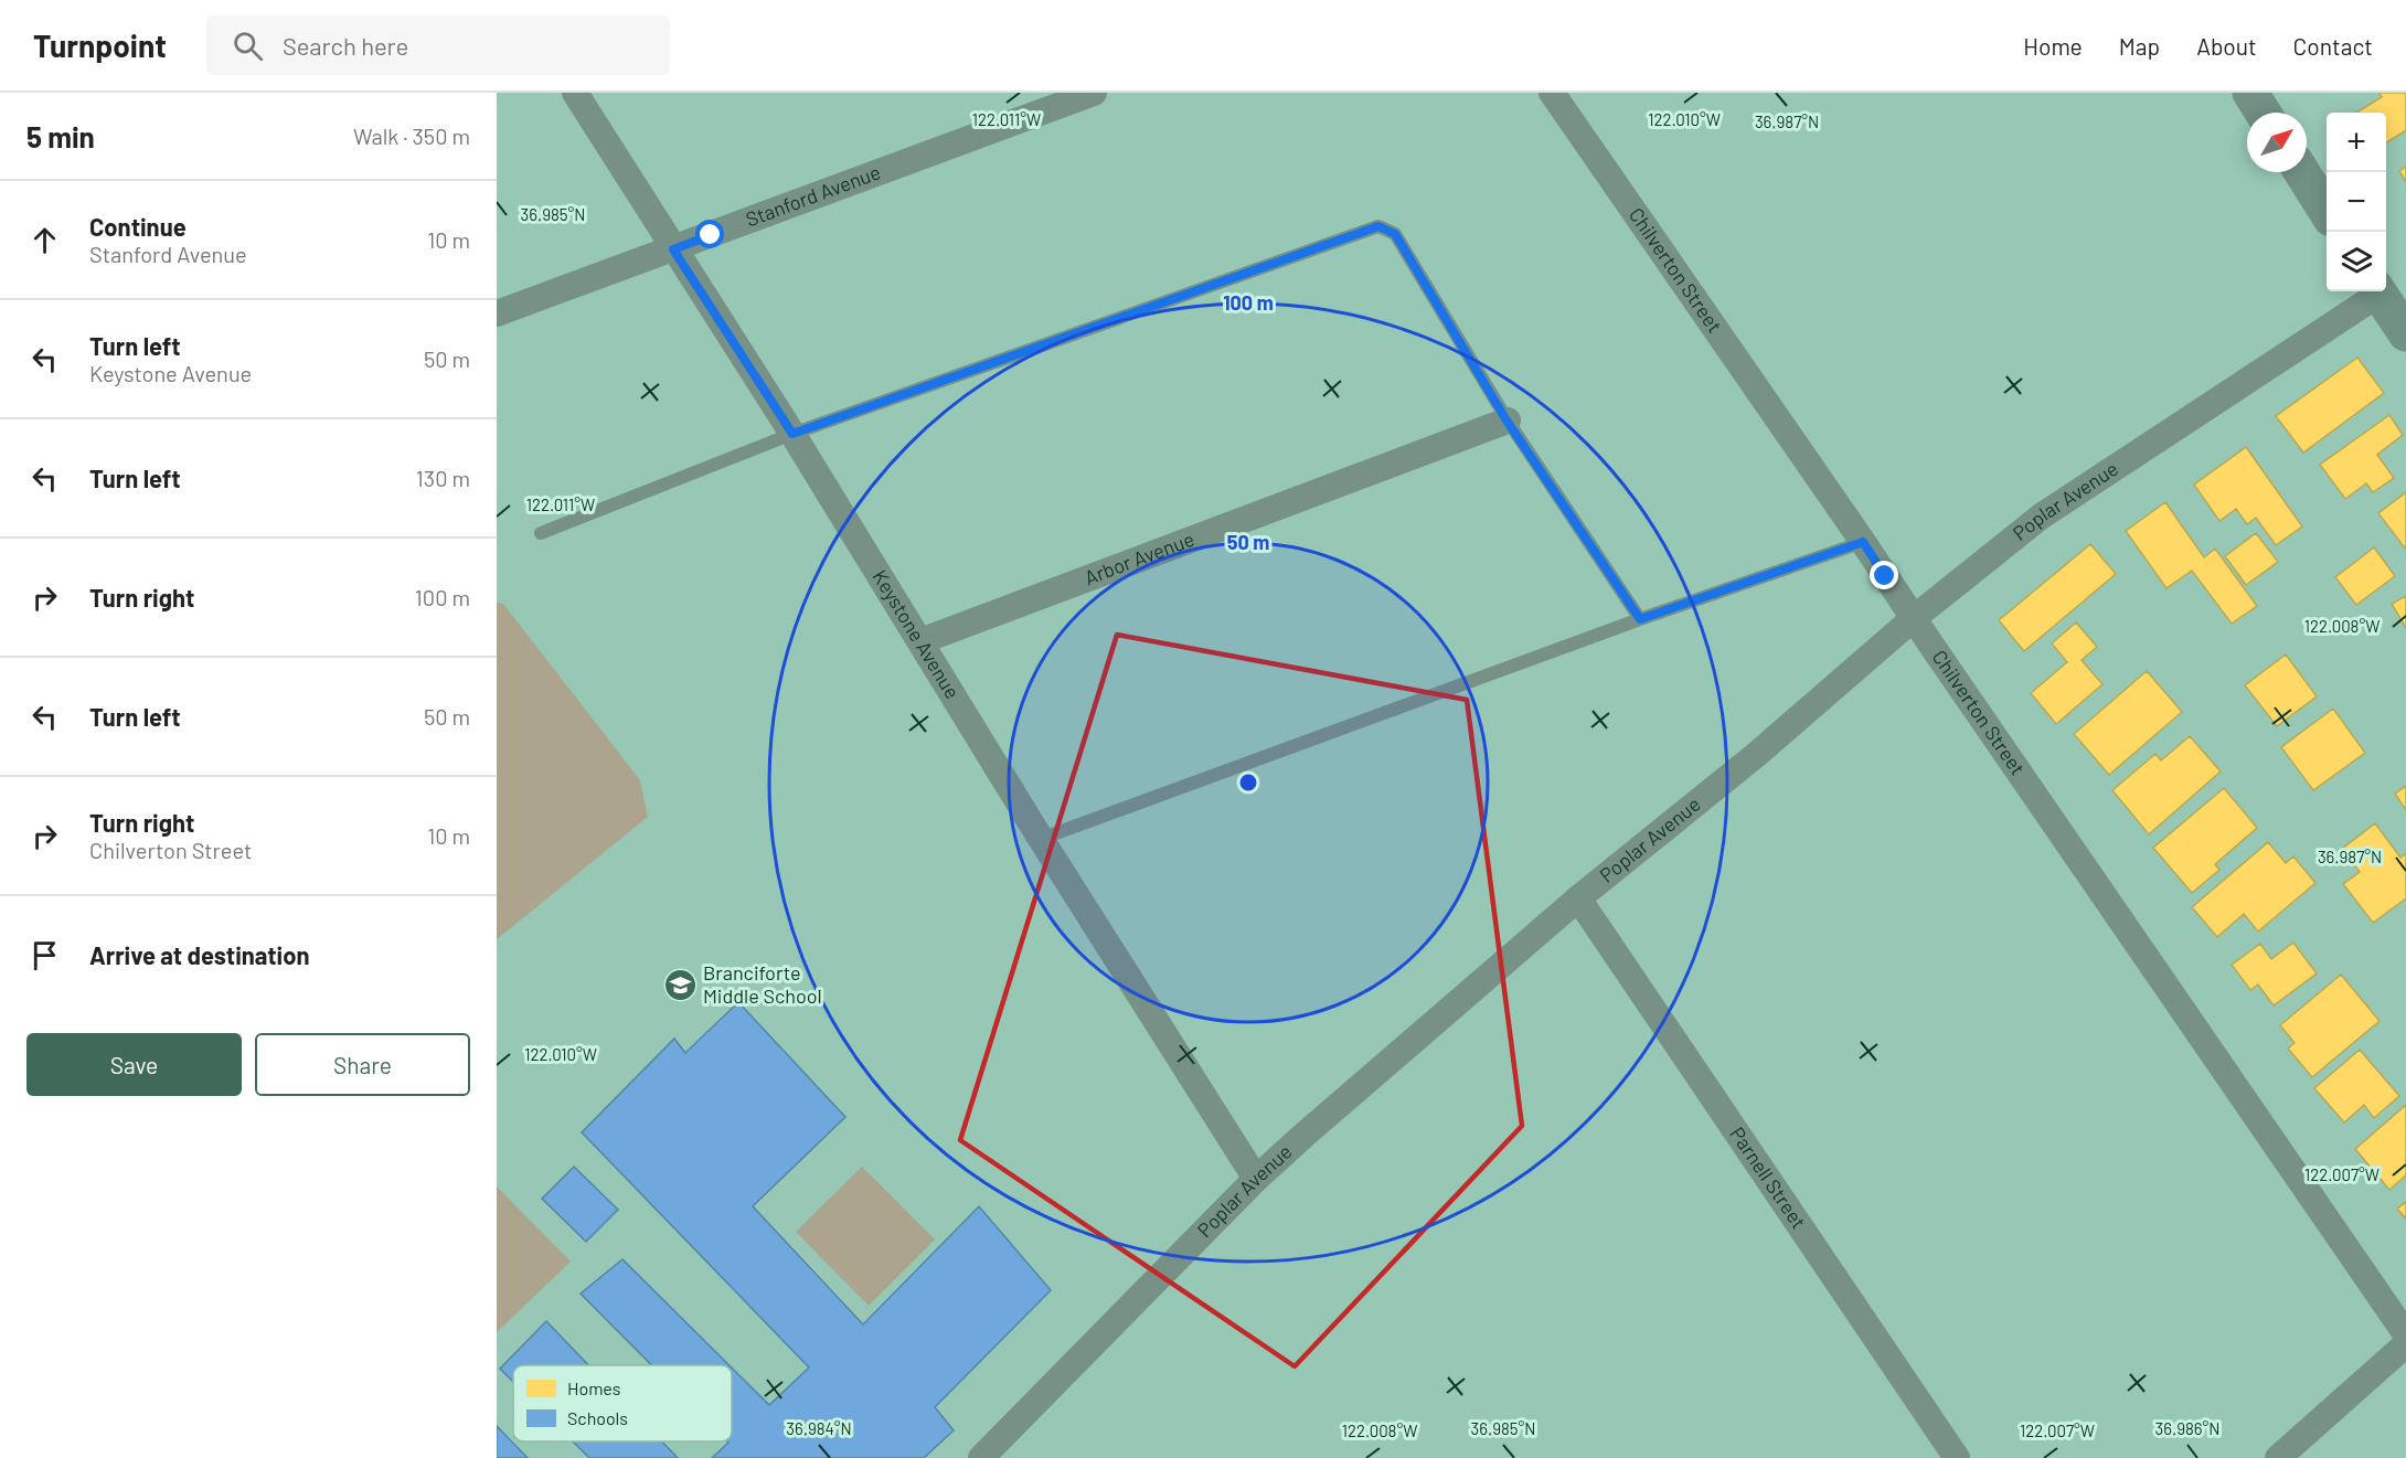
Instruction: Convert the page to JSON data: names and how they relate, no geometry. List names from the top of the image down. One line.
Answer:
{"streets":{"street":["Stanford Avenue","Chilverton Street","Poplar Avenue","Arbor Avenue","Keystone Avenue","Parnell Street"]},"crossings":[["Stanford Avenue","Keystone Avenue"],["Chilverton Street","Poplar Avenue"],["Poplar Avenue","Keystone Avenue"],["Poplar Avenue","Parnell Street"],["Arbor Avenue","Keystone Avenue"]],"places":{"school or university":["Branciforte Middle School"]},"legend":["Homes","Schools"],"north":"top right","page":{"header":"Turnpoint","search":"Search here","nav":["Home","Map","About","Contact"],"heading":["5 min","Walk · 350 m"],"map_buttons":["+","−"],"list":[["Continue","Stanford Avenue","10 m"],["Turn left","Keystone Avenue","50 m"],["Turn left","130 m"],["Turn right","100 m"],["Turn left","50 m"],["Turn right","Chilverton Street","10 m"],"Arrive at destination"],"buttons":["Save","Share"]},"coordinates":["122.011°W","122.010°W","36.987°N","36.985°N","122.008°W","122.007°W","36.984°N","36.986°N"],"rings":["100 m","50 m"]}
